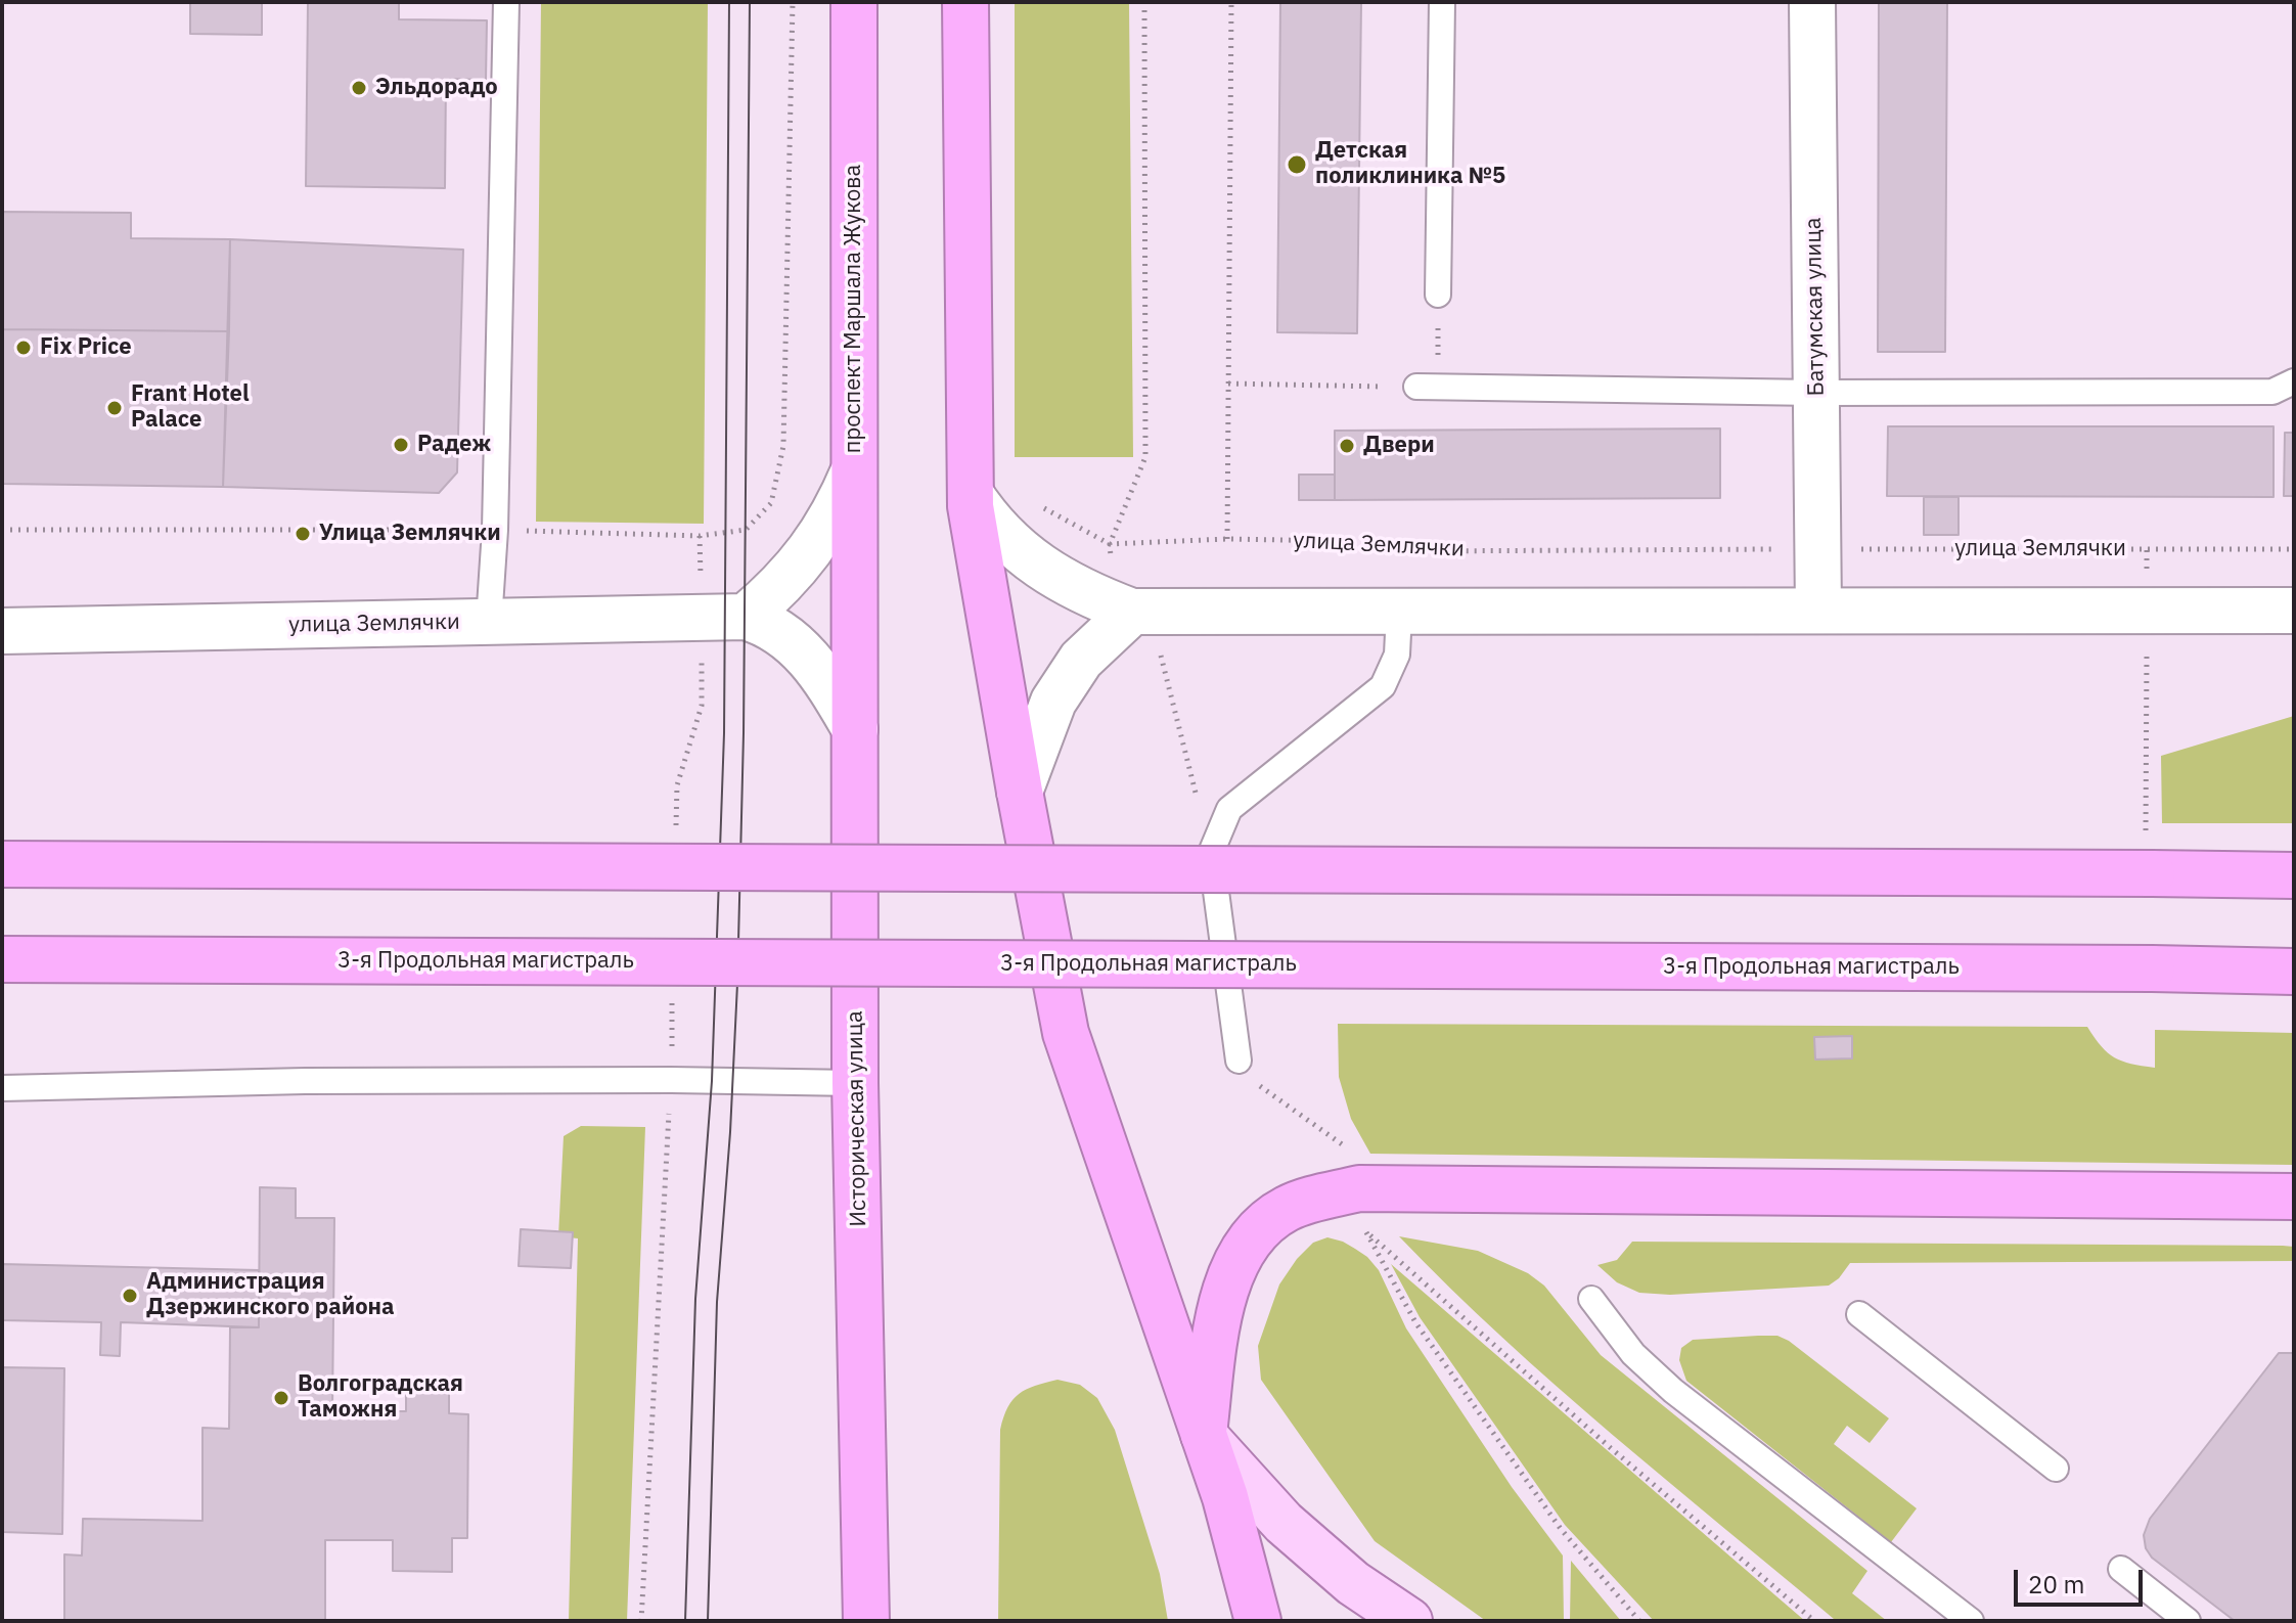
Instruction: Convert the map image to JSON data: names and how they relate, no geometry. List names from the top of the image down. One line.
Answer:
{"streets":{"highway":["проспект Маршала Жукова","3-я Продольная магистраль","Историческая улица"],"main road":["Батумская улица","улица Землячки"]},"crossings":[["Батумская улица","улица Землячки"],["проспект Маршала Жукова","Историческая улица"]],"places":["Эльдорадо","Детская поликлиника №5","Fix Price","Frant Hotel Palace","Радеж","Двери","Улица Землячки","Администрация Дзержинского района","Волгоградская Таможня"],"scale_bar":"20 m"}
